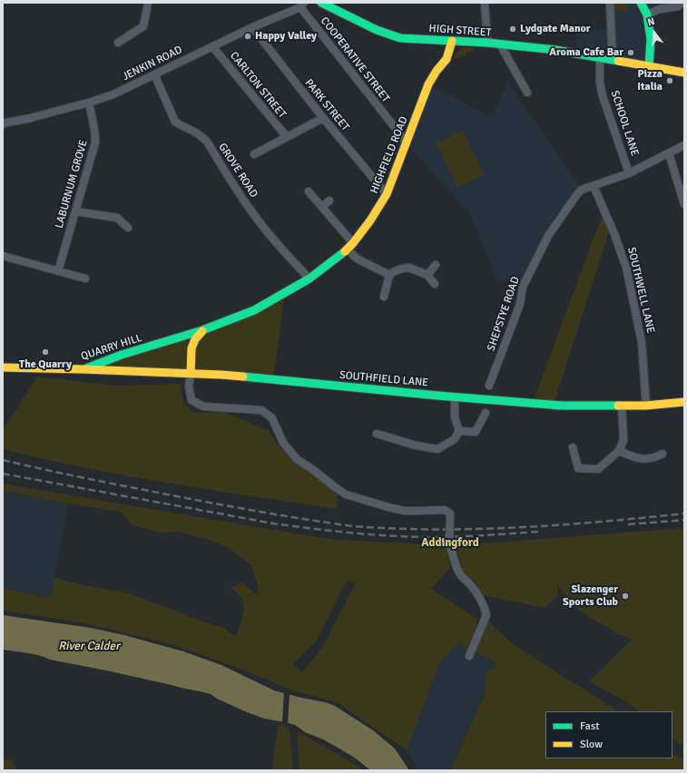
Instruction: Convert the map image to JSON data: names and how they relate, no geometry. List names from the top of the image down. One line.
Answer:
{"streets":{"main road":["HIGH STREET","HIGHFIELD ROAD","QUARRY HILL","SOUTHFIELD LANE"],"street":["COOPERATIVE STREET","JENKIN ROAD","CARLTON STREET","PARK STREET","SCHOOL LANE","GROVE ROAD","LABURNUM GROVE","SOUTHWELL LANE","SHEPSTYE ROAD"]},"crossings":[["HIGH STREET","SCHOOL LANE"],["HIGH STREET","HIGHFIELD ROAD"],["COOPERATIVE STREET","JENKIN ROAD"],["COOPERATIVE STREET","HIGHFIELD ROAD"],["JENKIN ROAD","CARLTON STREET"],["JENKIN ROAD","PARK STREET"],["JENKIN ROAD","GROVE ROAD"],["JENKIN ROAD","LABURNUM GROVE"],["PARK STREET","HIGHFIELD ROAD"],["SCHOOL LANE","SHEPSTYE ROAD"],["HIGHFIELD ROAD","GROVE ROAD"],["HIGHFIELD ROAD","QUARRY HILL"],["GROVE ROAD","QUARRY HILL"],["SOUTHWELL LANE","SHEPSTYE ROAD"],["SOUTHWELL LANE","SOUTHFIELD LANE"],["QUARRY HILL","SOUTHFIELD LANE"]],"districts":["Addingford"],"water":["River Calder"],"places":["Lydgate Manor","Happy Valley","Aroma Cafe Bar","Pizza Italia","The Quarry","Slazenger Sports Club"],"legend":["Fast","Slow"],"north":"top"}
